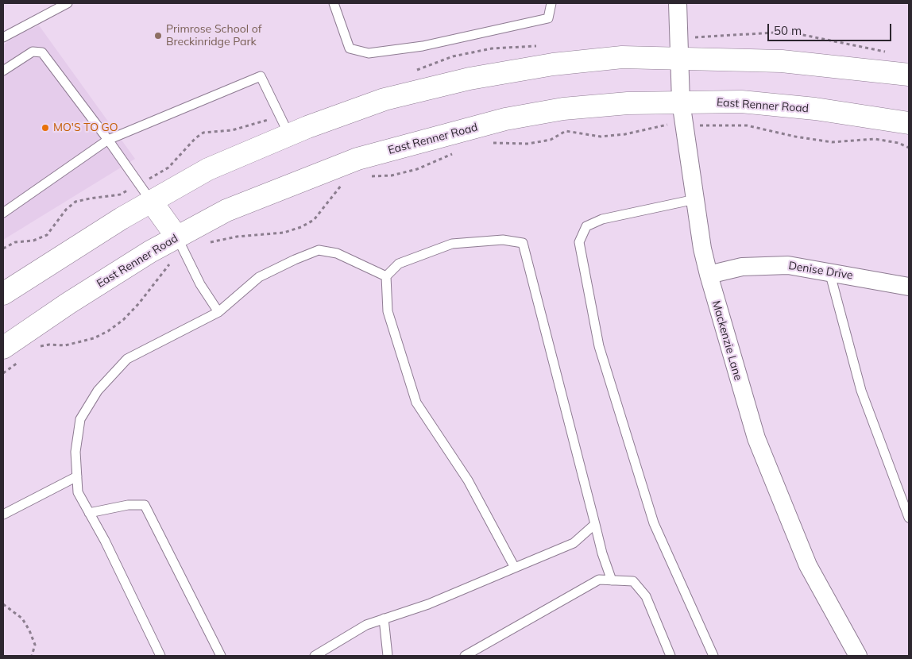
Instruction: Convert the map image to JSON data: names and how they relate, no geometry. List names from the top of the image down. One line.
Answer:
{"streets":{"main road":["East Renner Road"],"street":["Denise Drive","Mackenzie Lane"]},"crossings":[["East Renner Road","Mackenzie Lane"],["Denise Drive","Mackenzie Lane"]],"places":["Primrose School of Breckinridge Park","MO'S TO GO"],"scale_bar":"50 m"}
